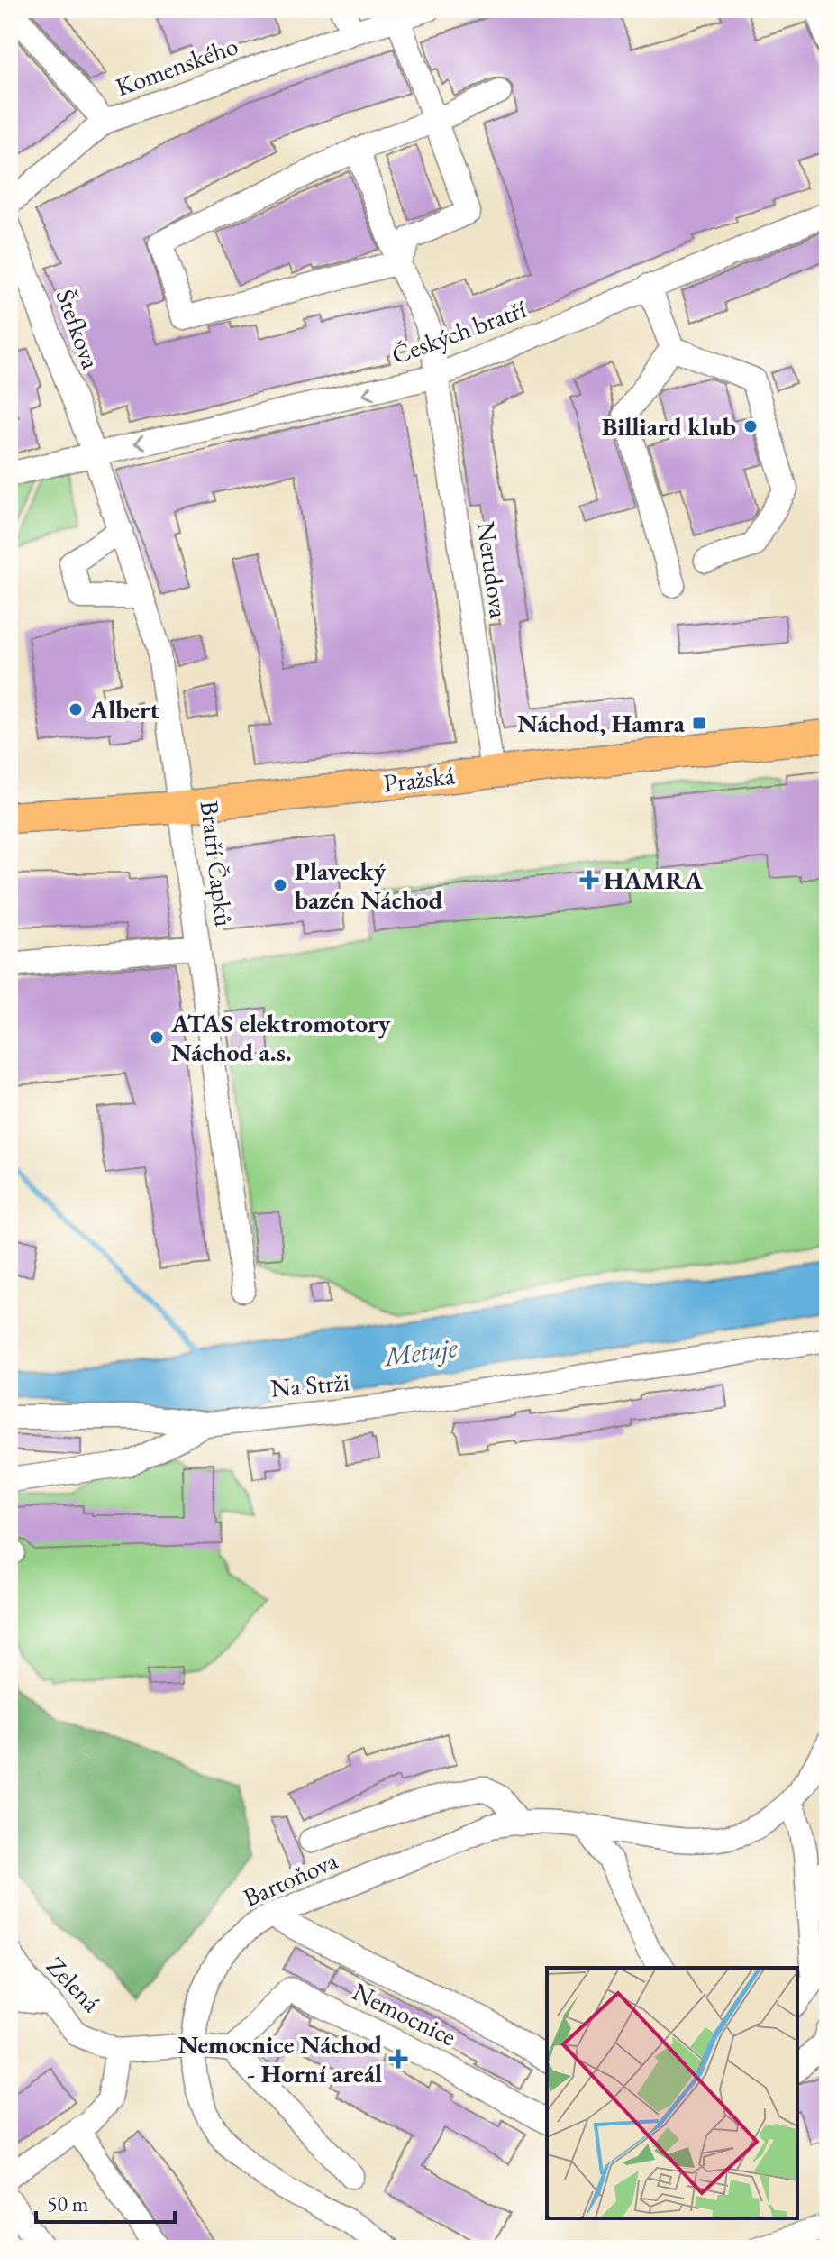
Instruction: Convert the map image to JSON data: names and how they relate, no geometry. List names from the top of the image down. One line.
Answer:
{"streets":{"main road":["Pražská"],"street":["Komenského","Štefkova","Českých bratří","Nerudova","Bratří Čapků","Na Strži","Bartoňova","Zelená","Nemocnice"]},"crossings":[["Štefkova","Českých bratří"],["Štefkova","Bratří Čapků"],["Českých bratří","Nerudova"],["Českých bratří","Bratří Čapků"],["Nerudova","Pražská"],["Pražská","Bratří Čapků"],["Bartoňova","Zelená"],["Zelená","Nemocnice"]],"one_way":["Českých bratří"],"water":["Metuje"],"places":{"other":["Billiard klub","Albert","Plavecký bazén Náchod","ATAS elektromotory Náchod a.s."],"transit":["Náchod, Hamra"],"health":["HAMRA","Nemocnice Náchod - Horní areál"]},"scale_bar":"50 m"}
